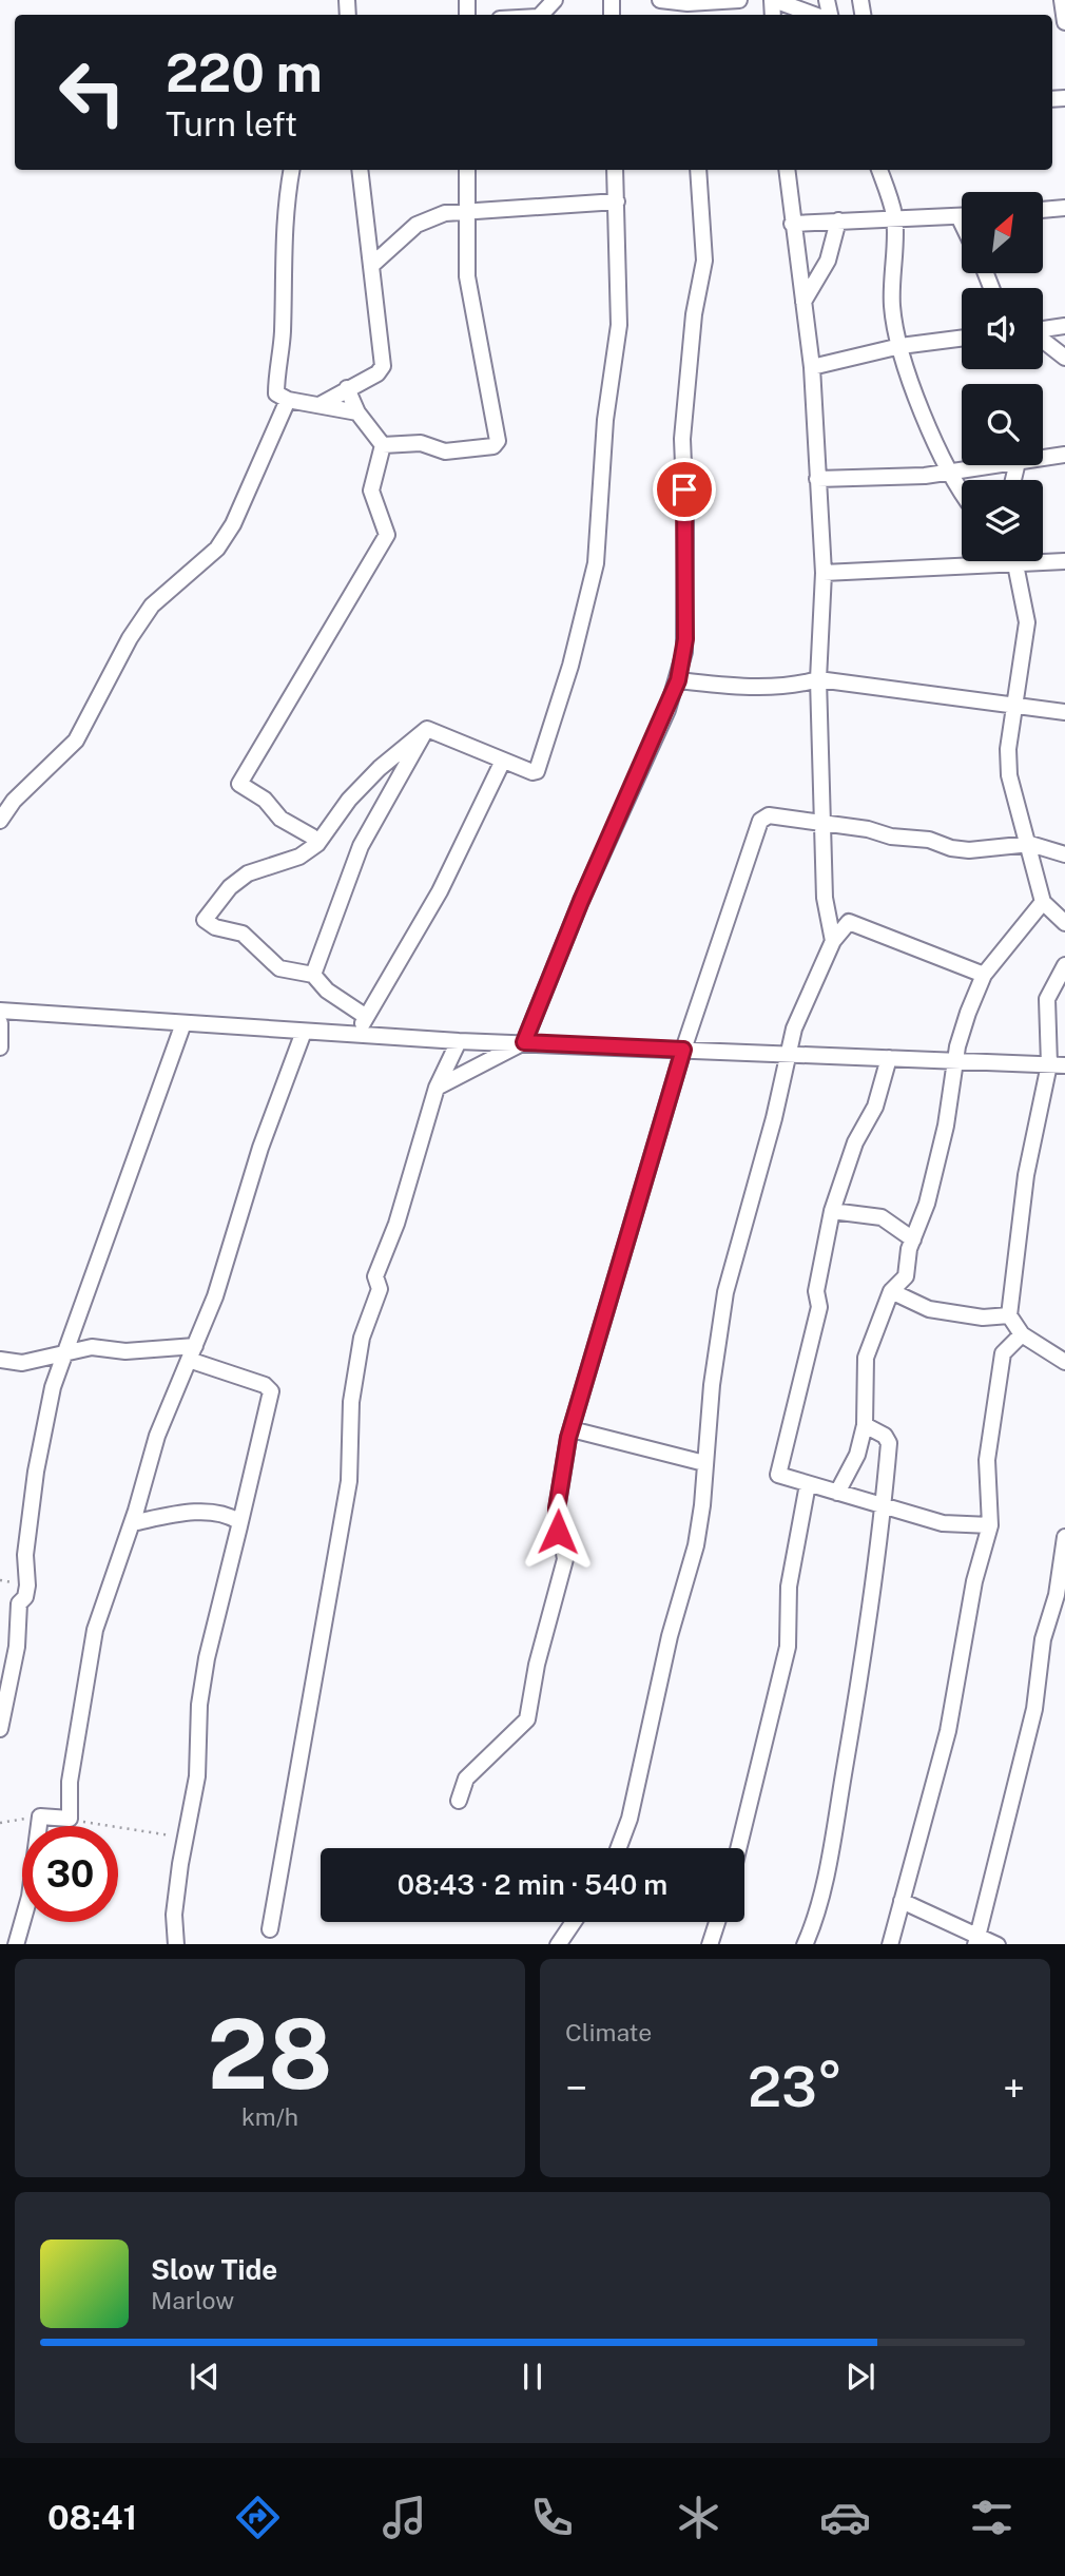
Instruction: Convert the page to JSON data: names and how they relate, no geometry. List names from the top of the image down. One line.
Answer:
{"north":"top right","page":{"turn":["220 m","Turn left"],"limit":"30","trip":"08:43 · 2 min · 540 m","tile":[["28","km/h"],"Climate"],"heat":["−","23°","+"],"song":["Slow Tide","Marlow"],"tabs":"08:41"}}
